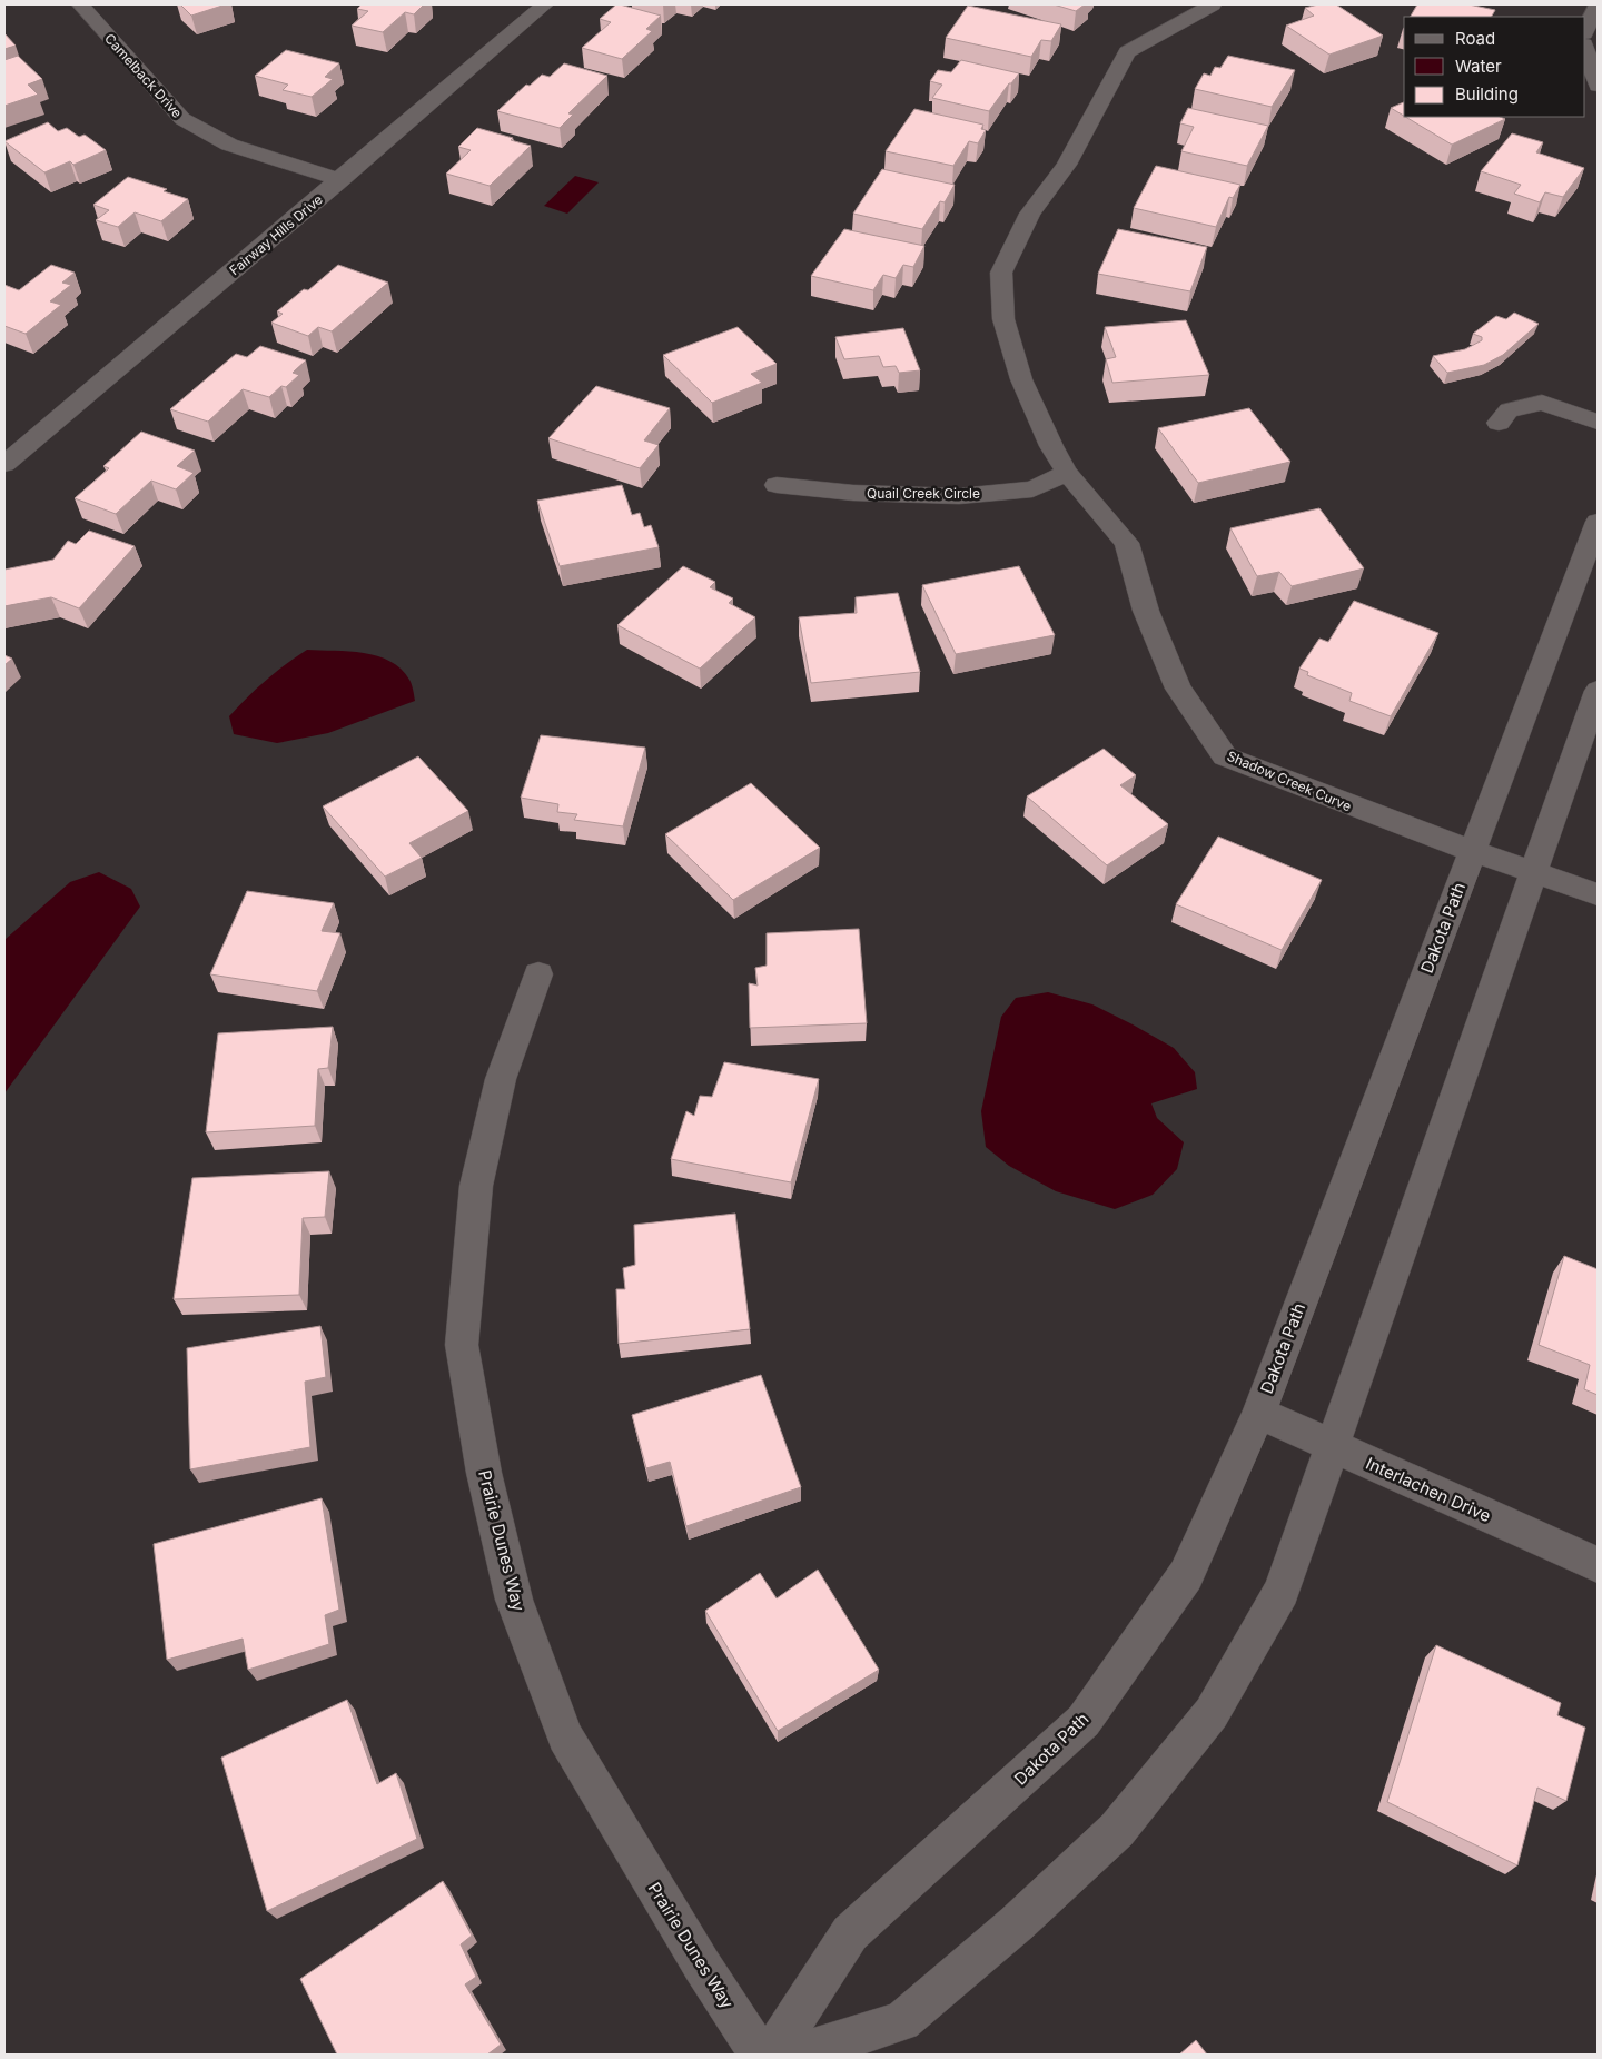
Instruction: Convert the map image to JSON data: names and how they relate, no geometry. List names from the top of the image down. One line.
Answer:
{"streets":{"street":["Camelback Drive","Fairway Hills Drive","Quail Creek Circle","Shadow Creek Curve","Dakota Path","Interlachen Drive","Prairie Dunes Way"]},"crossings":[["Camelback Drive","Fairway Hills Drive"],["Quail Creek Circle","Shadow Creek Curve"],["Shadow Creek Curve","Dakota Path"],["Dakota Path","Interlachen Drive"]],"legend":["Road","Water","Building"]}
